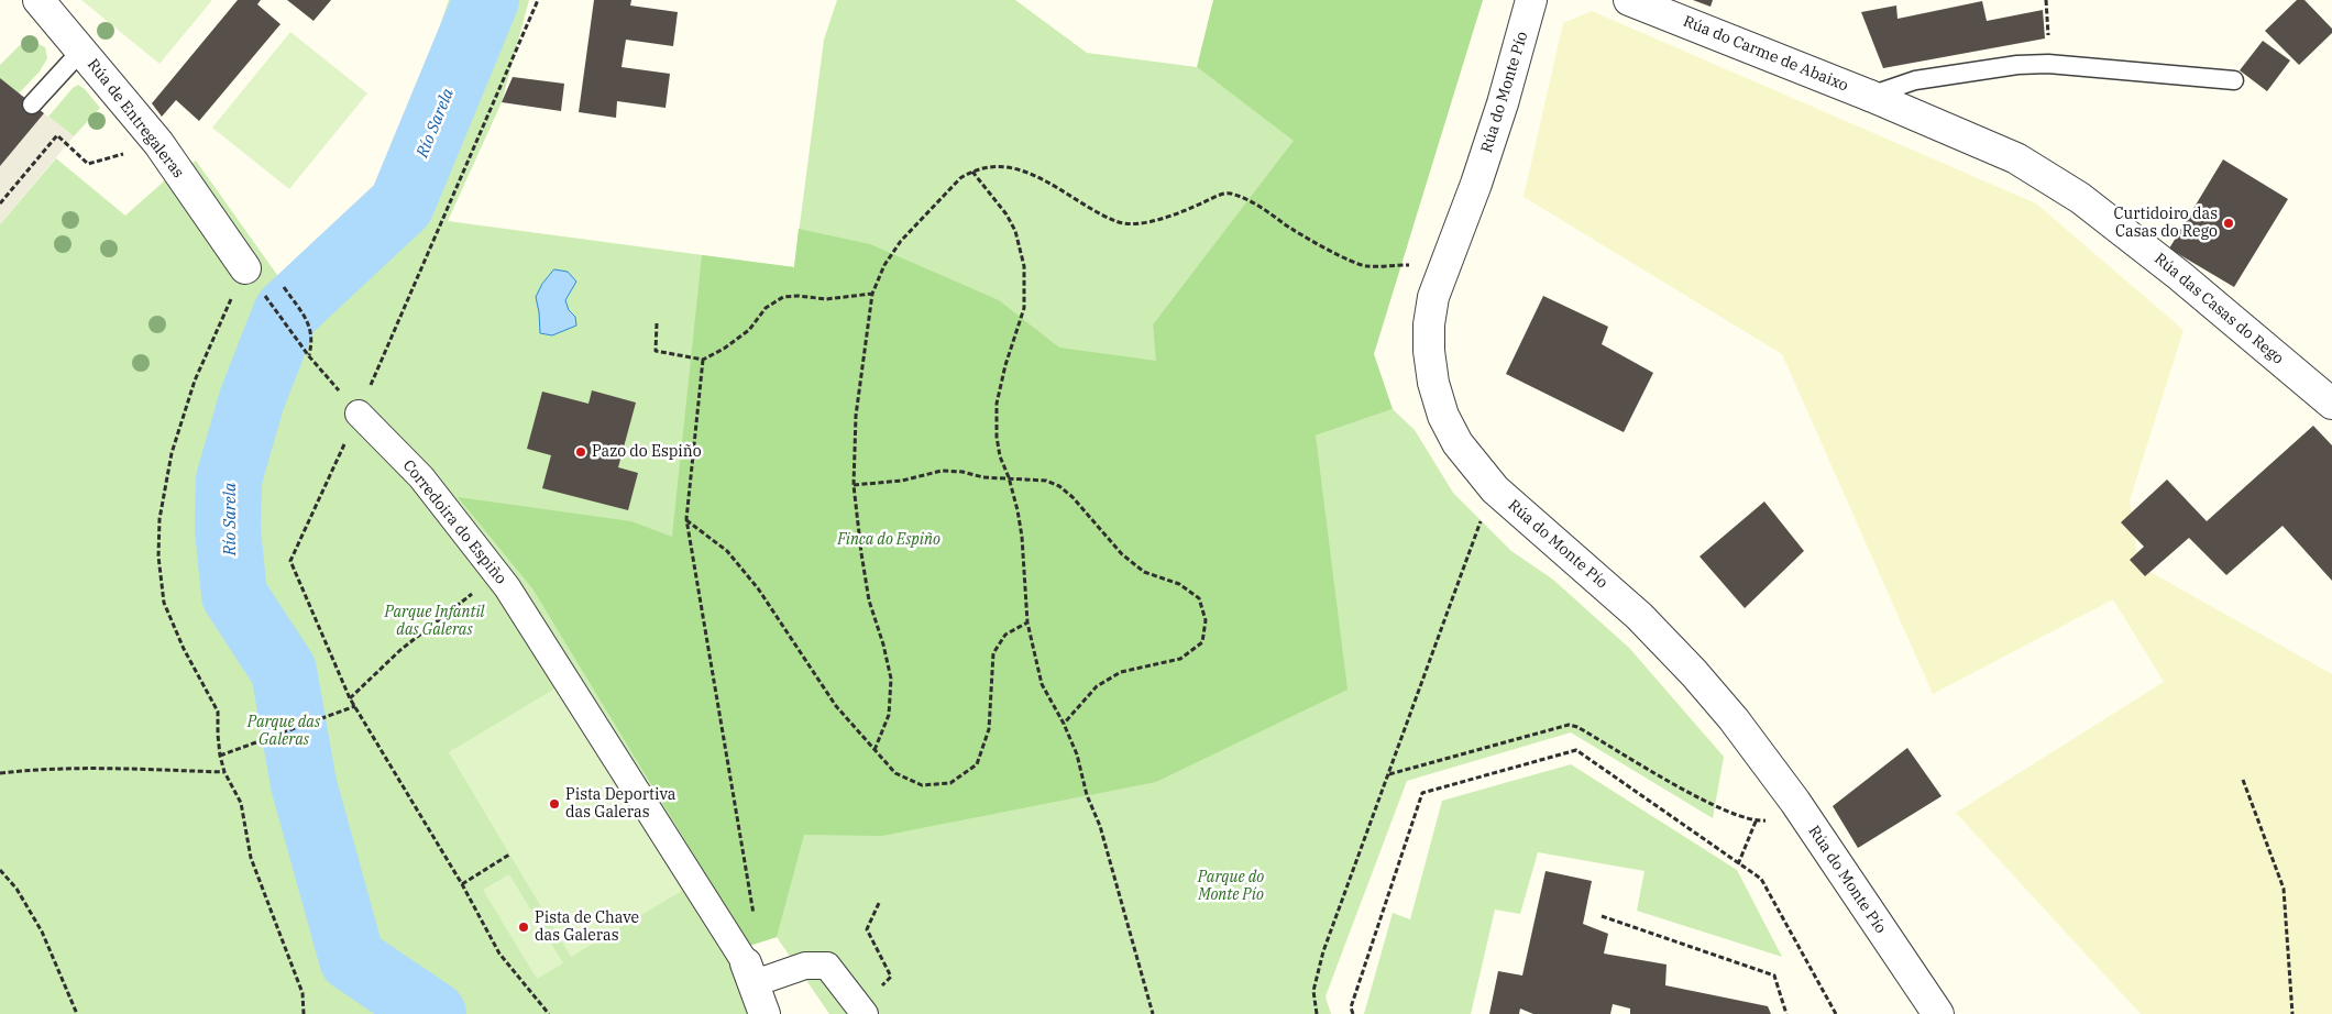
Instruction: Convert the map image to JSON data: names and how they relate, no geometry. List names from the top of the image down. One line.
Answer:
{"streets":{"street":["Rúa do Carme de Abaixo","Rúa do Monte Pío","Rúa de Entregaleras","Rúa das Casas do Rego","Corredoira do Espiño"]},"crossings":[["Rúa do Carme de Abaixo","Rúa das Casas do Rego"]],"water":["Río Sarela"],"parks":["Finca do Espiño","Parque Infantil das Galeras","Parque das Galeras","Parque do Monte Pío"],"places":["Curtidoiro das Casas do Rego","Pazo do Espiño","Pista Deportiva das Galeras","Pista de Chave das Galeras"]}
